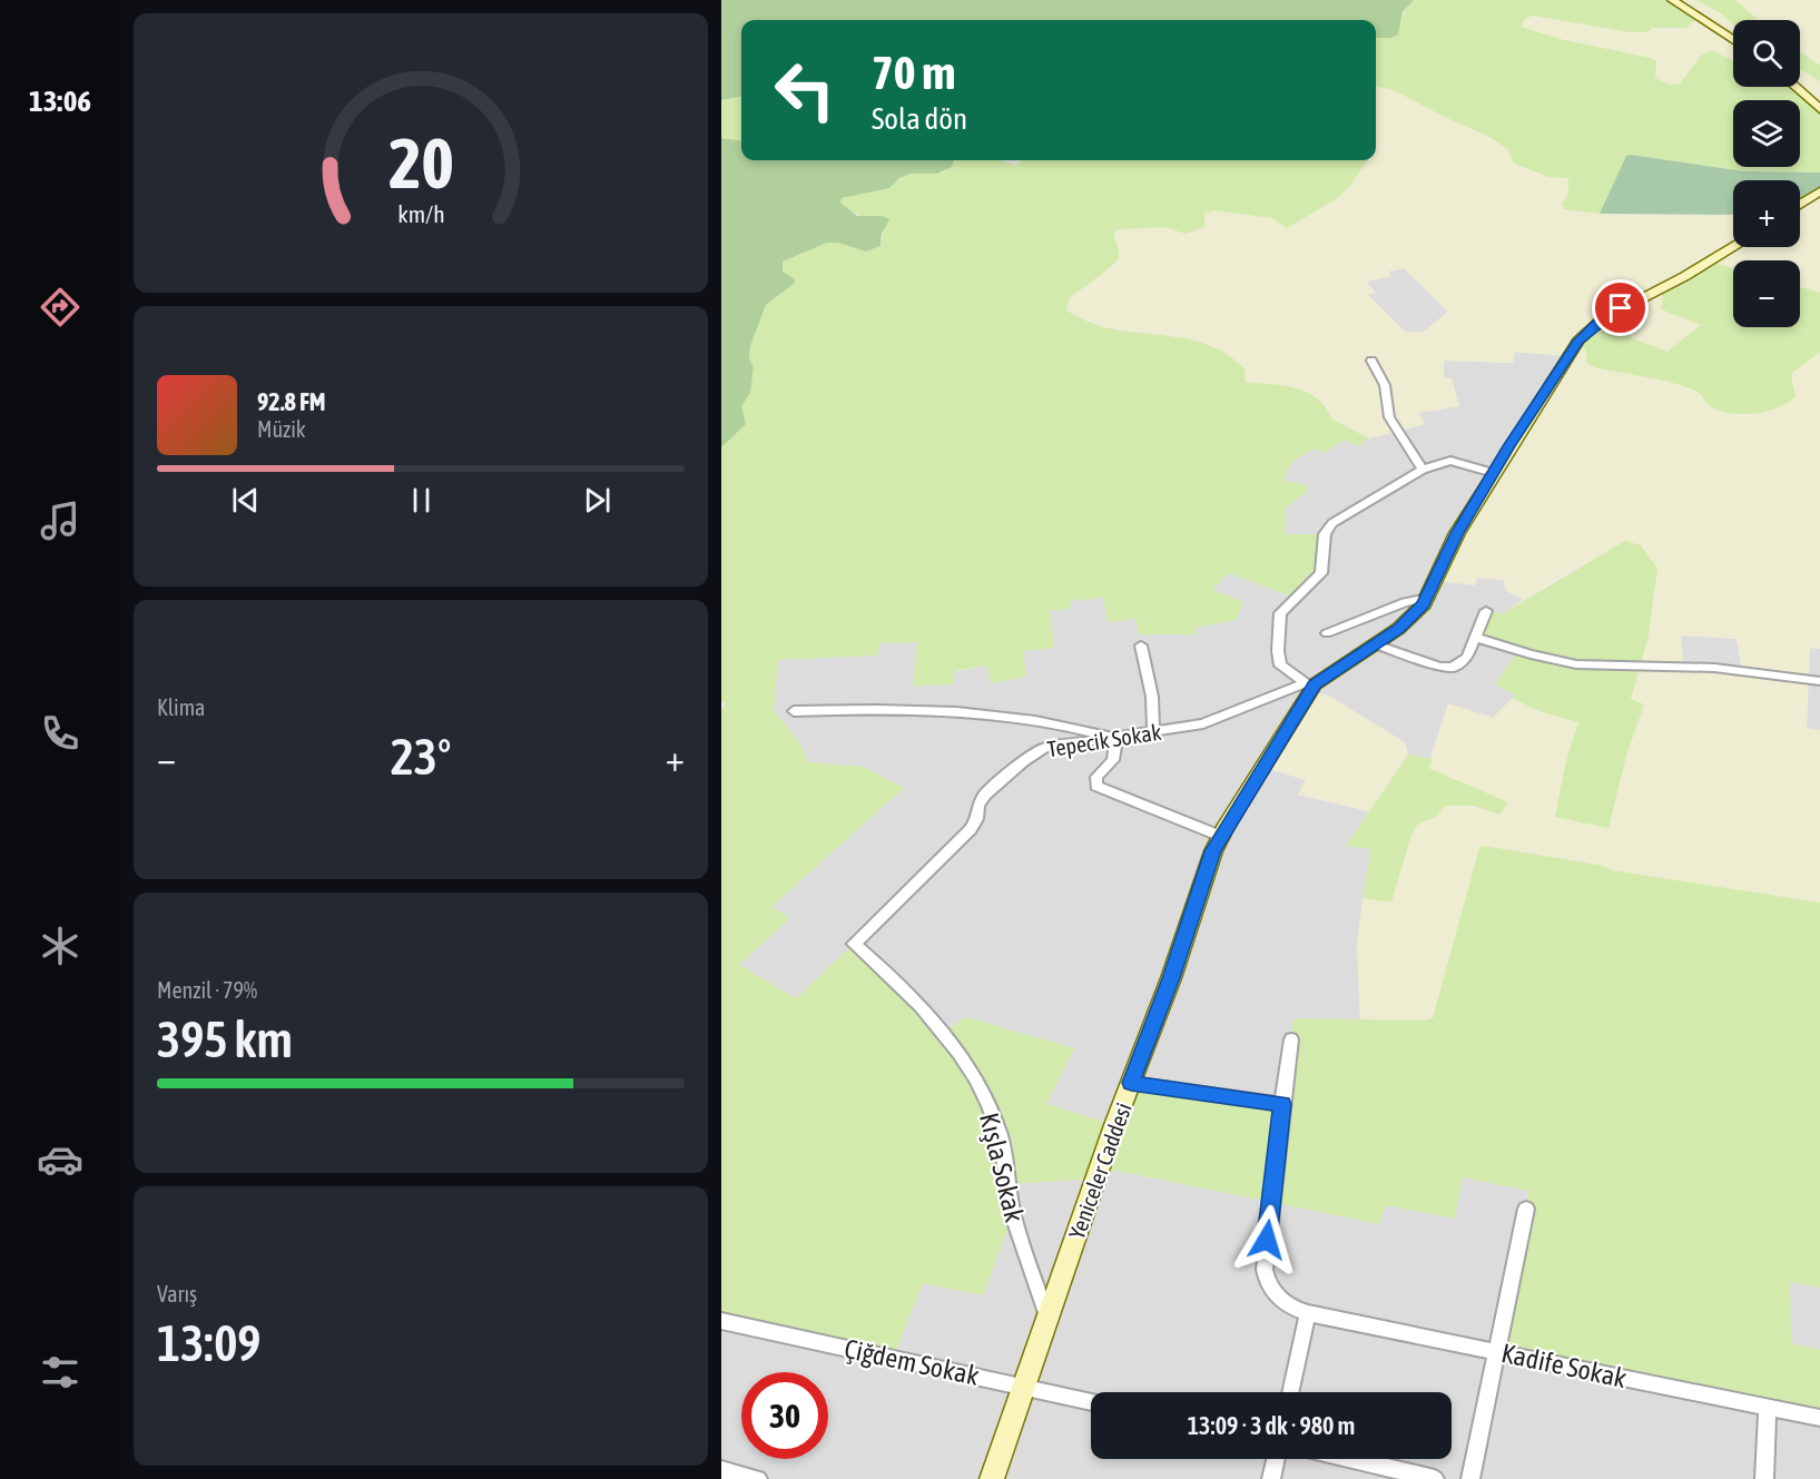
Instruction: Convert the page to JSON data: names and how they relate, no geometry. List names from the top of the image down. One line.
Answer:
{"streets":{"street":["Tepecik Sokak","Kışla Sokak","Yeniceler Caddesi","Çiğdem Sokak","Kadife Sokak"]},"crossings":[["Tepecik Sokak","Kışla Sokak"],["Tepecik Sokak","Yeniceler Caddesi"],["Kışla Sokak","Yeniceler Caddesi"],["Yeniceler Caddesi","Çiğdem Sokak"]],"page":{"tabs":"13:06","map_buttons":["+","−"],"turn":["70 m","Sola dön"],"song":["92.8 FM","Müzik"],"tile":["Klima",["Menzil · 79%","395 km"],["Varış","13:09"]],"heat":["−","23°","+"],"limit":"30","trip":"13:09 · 3 dk · 980 m","gauge":["20","km/h"]}}
